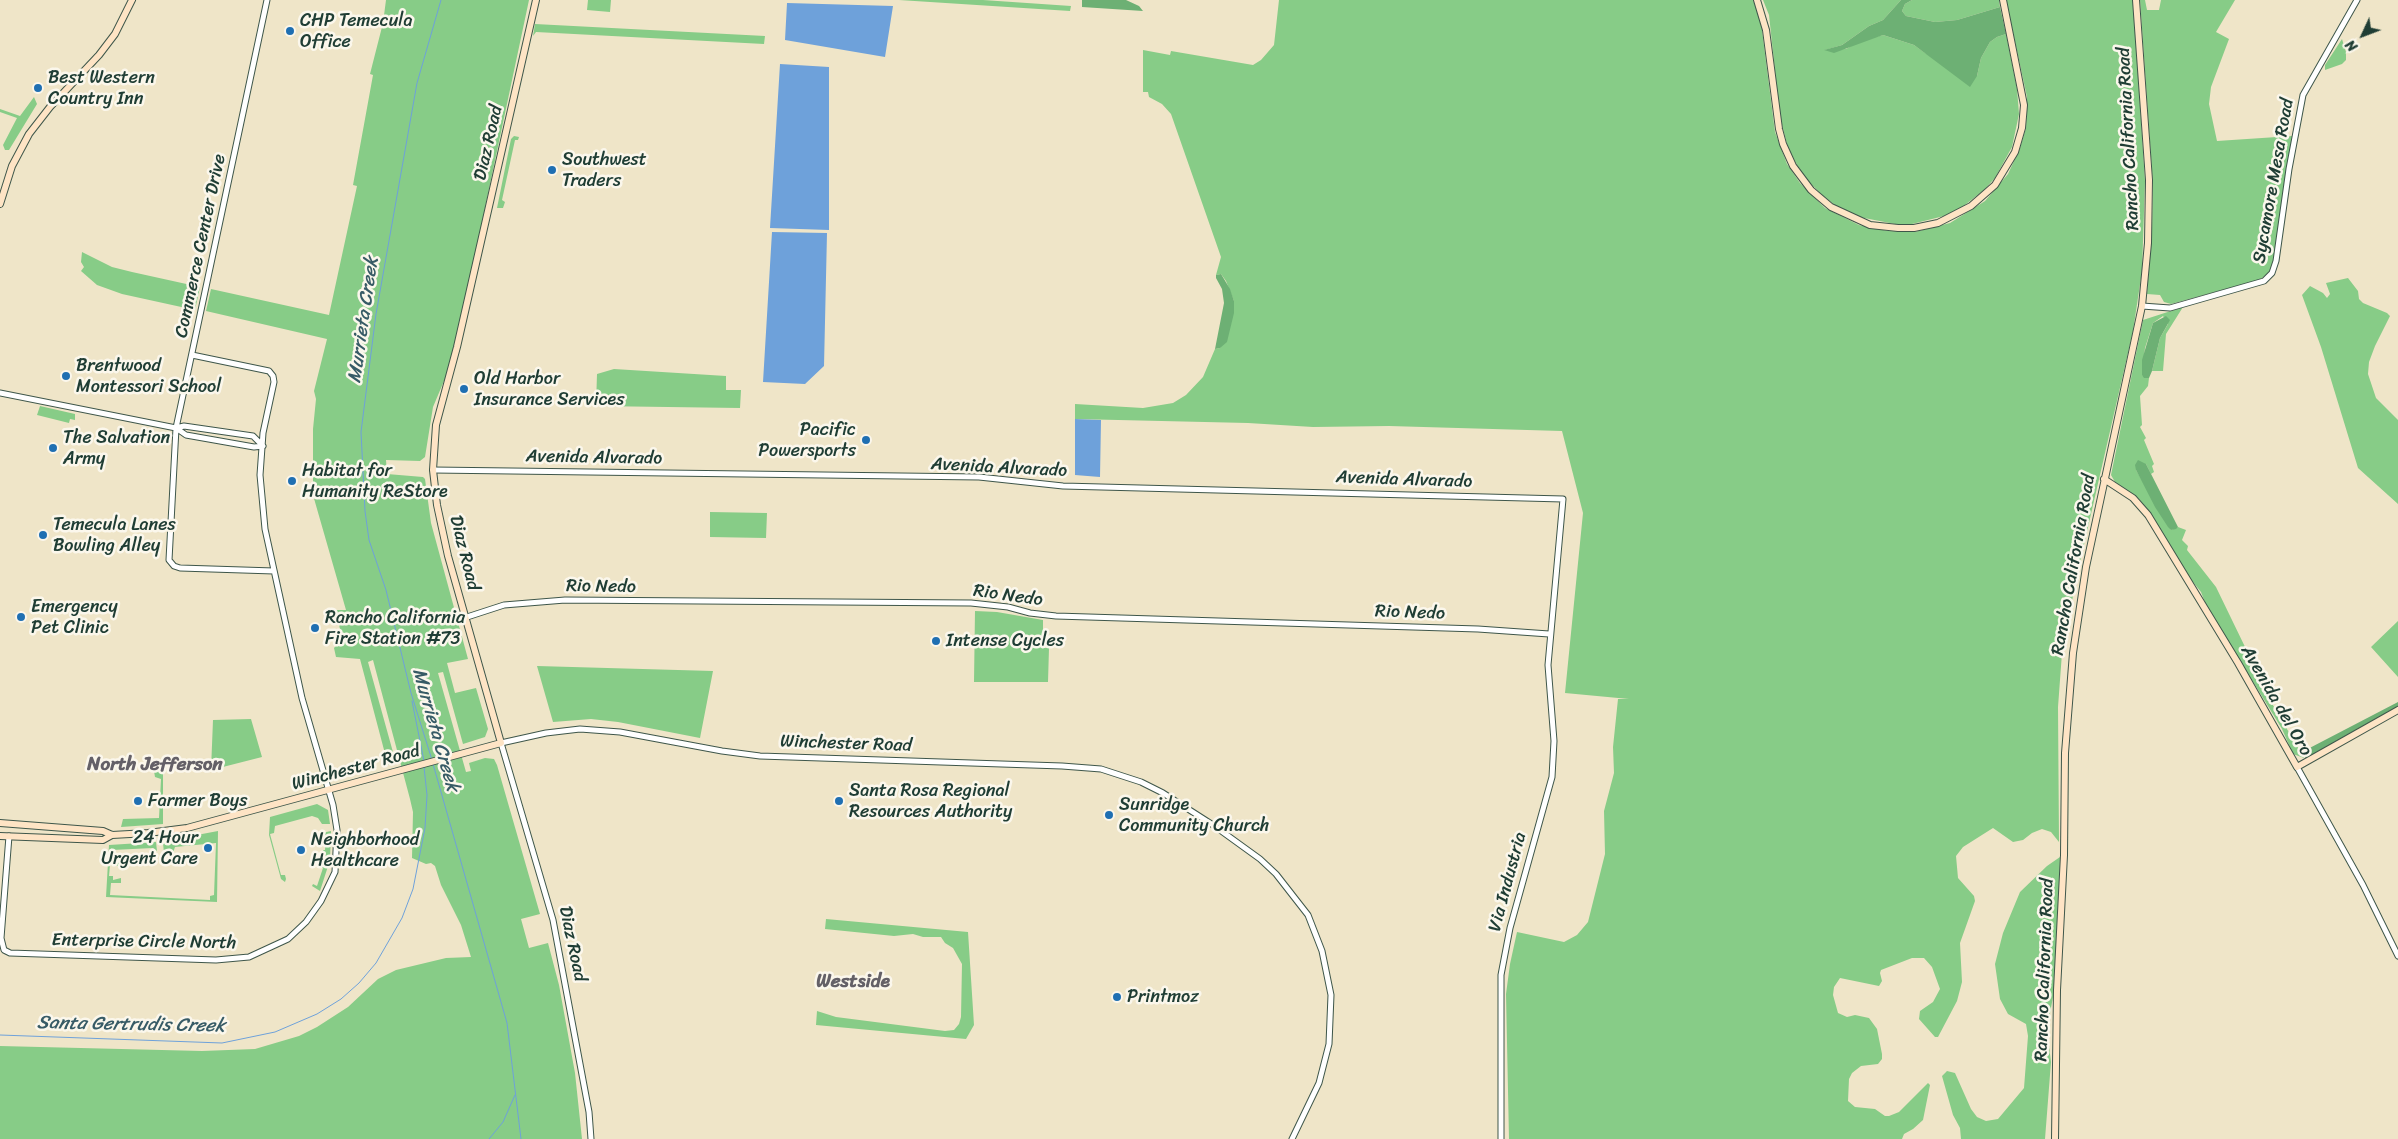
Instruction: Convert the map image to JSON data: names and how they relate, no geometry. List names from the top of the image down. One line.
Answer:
{"streets":{"main road":["Rancho California Road","Diaz Road","Avenida del Oro","Winchester Road"],"street":["Sycamore Mesa Road","Commerce Center Drive","Avenida Alvarado","Rio Nedo","Via Industria","Enterprise Circle North"]},"crossings":[["Rancho California Road","Sycamore Mesa Road"],["Rancho California Road","Avenida del Oro"],["Diaz Road","Avenida Alvarado"],["Diaz Road","Rio Nedo"],["Diaz Road","Winchester Road"],["Avenida Alvarado","Via Industria"],["Rio Nedo","Via Industria"],["Winchester Road","Enterprise Circle North"]],"districts":["North Jefferson","Westside"],"water":["Murrieta Creek","Santa Gertrudis Creek"],"places":["CHP Temecula Office","Best Western Country Inn","Southwest Traders","Brentwood Montessori School","Old Harbor Insurance Services","Pacific Powersports","The Salvation Army","Habitat for Humanity ReStore","Temecula Lanes Bowling Alley","Emergency Pet Clinic","Rancho California Fire Station #73","Intense Cycles","Farmer Boys","Santa Rosa Regional Resources Authority","Sunridge Community Church","24 Hour Urgent Care","Neighborhood Healthcare","Printmoz"],"north":"bottom left"}
